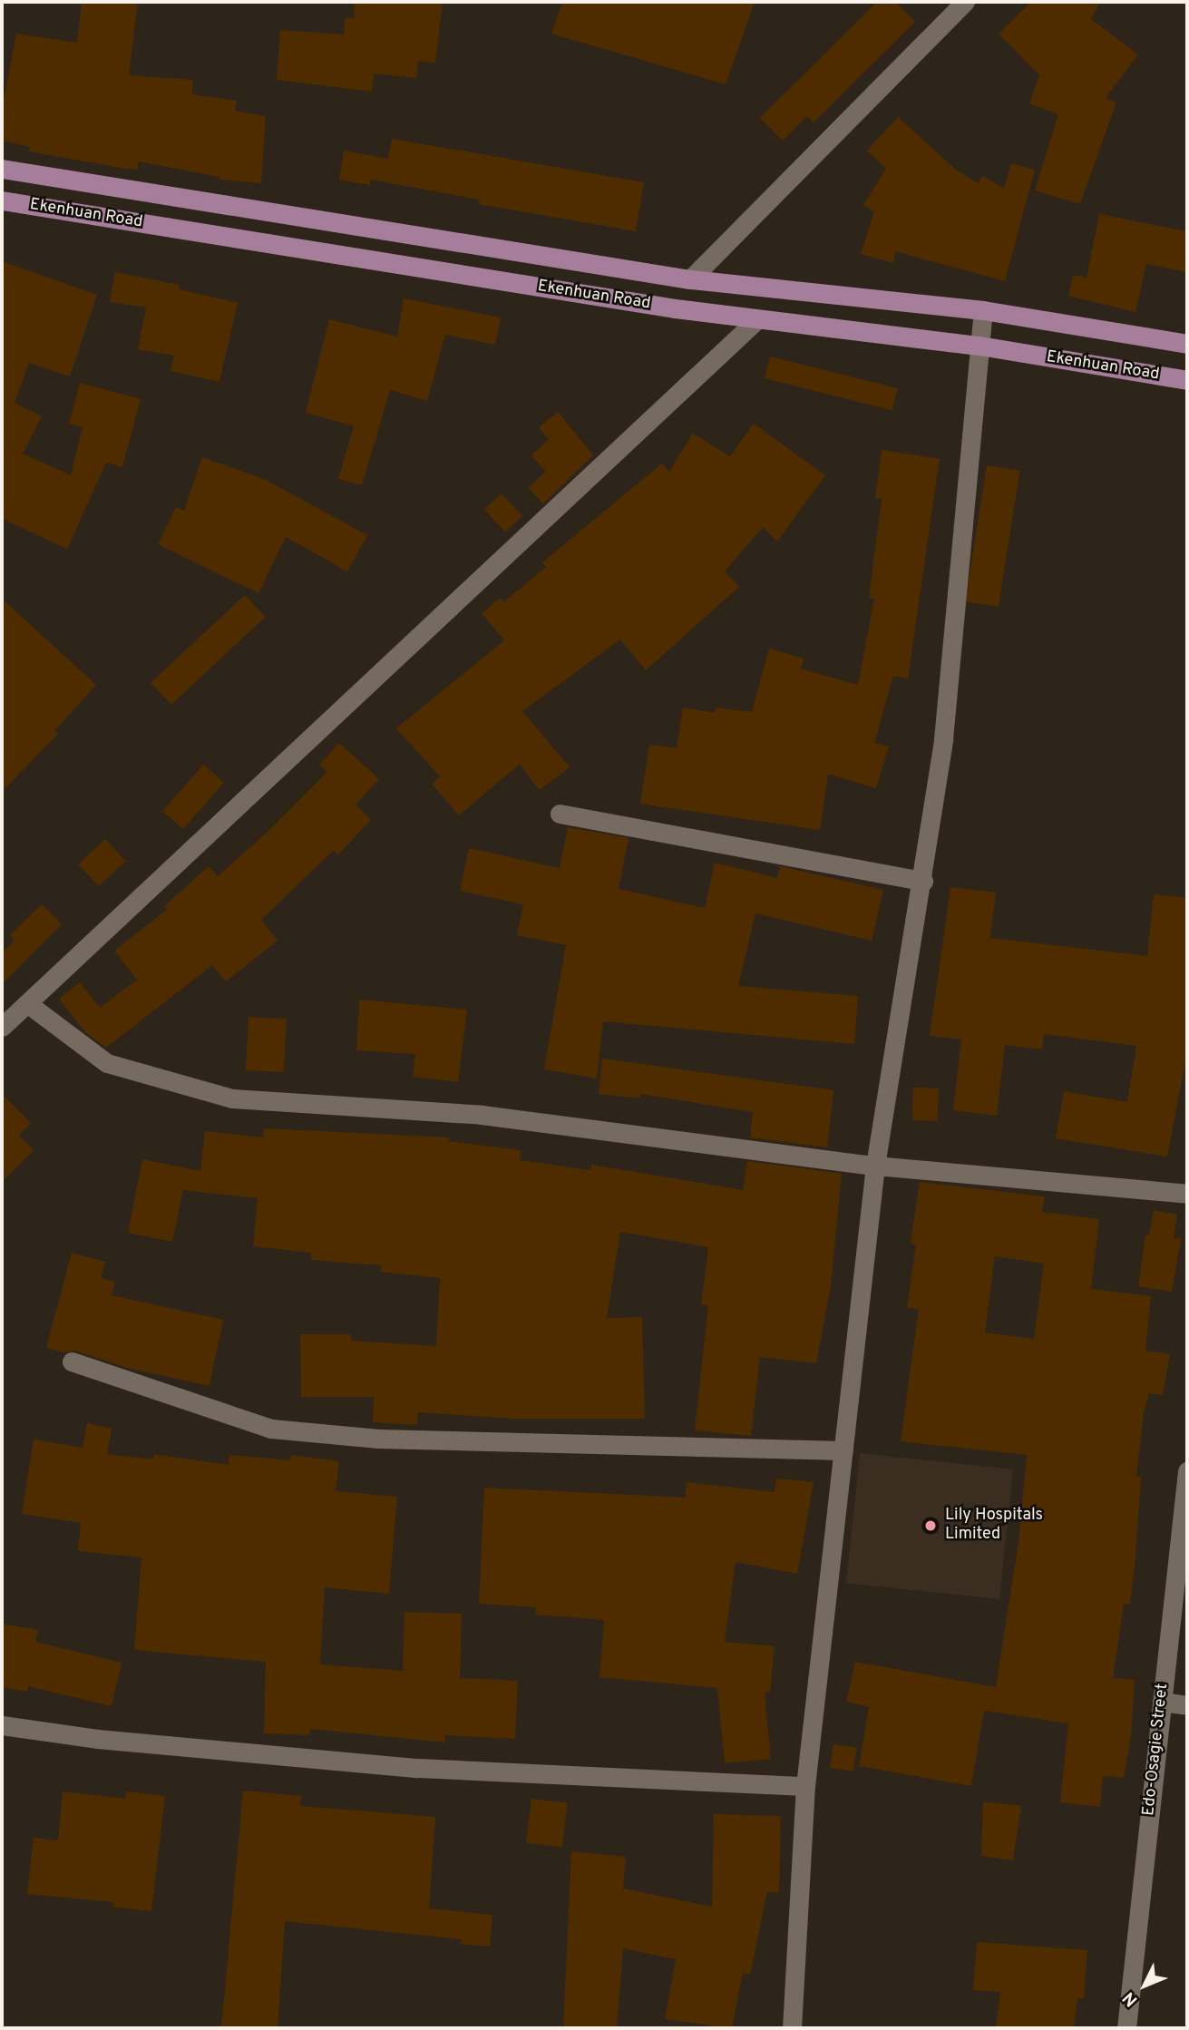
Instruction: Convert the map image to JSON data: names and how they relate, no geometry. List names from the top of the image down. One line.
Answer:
{"streets":{"main road":["Ekenhuan Road"],"street":["Edo-Osagie Street"]},"places":["Lily Hospitals Limited"],"north":"bottom left"}
